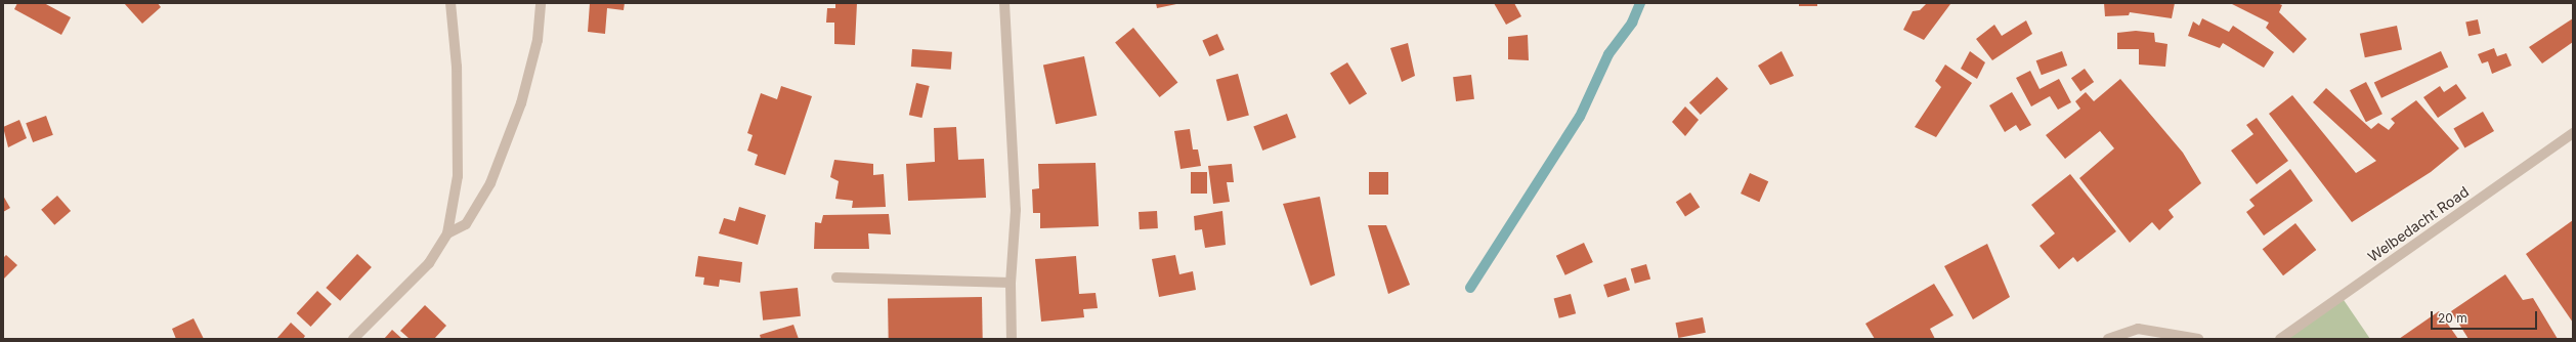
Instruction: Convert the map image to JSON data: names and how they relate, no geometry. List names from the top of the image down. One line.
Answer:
{"streets":{"street":["Welbedacht Road"]},"scale_bar":"20 m"}
